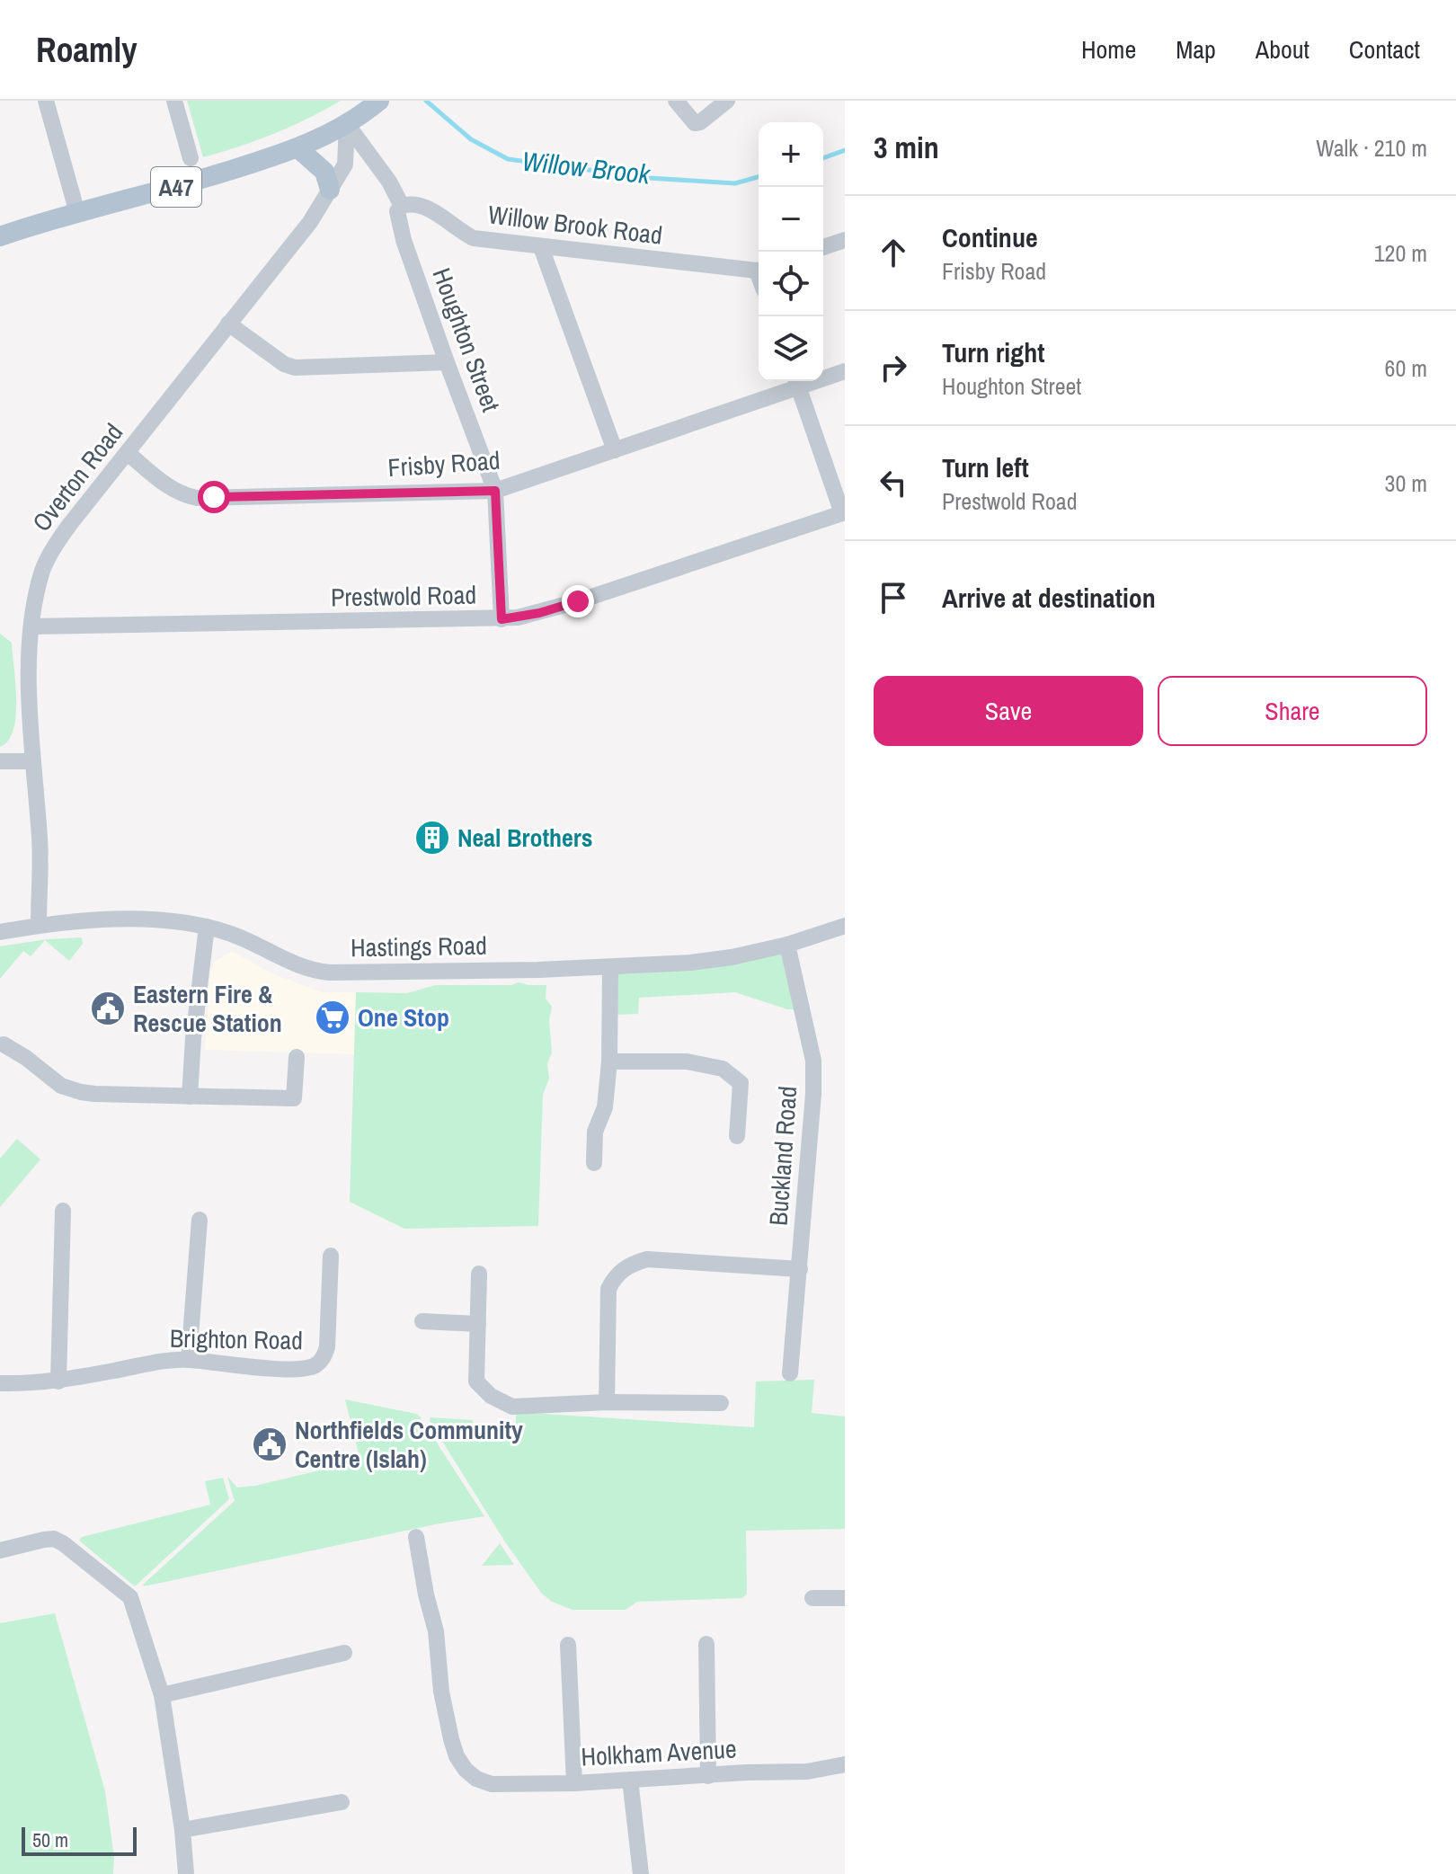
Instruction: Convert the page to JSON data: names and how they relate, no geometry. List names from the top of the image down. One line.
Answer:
{"streets":{"main road":["A47"],"street":["Willow Brook Road","Houghton Street","Frisby Road","Overton Road","Prestwold Road","Hastings Road","Buckland Road","Brighton Road","Holkham Avenue"]},"crossings":[["A47","Overton Road"],["Willow Brook Road","Houghton Street"],["Houghton Street","Frisby Road"],["Houghton Street","Prestwold Road"],["Frisby Road","Overton Road"],["Overton Road","Prestwold Road"],["Overton Road","Hastings Road"],["Hastings Road","Buckland Road"]],"water":["Willow Brook"],"places":{"building":["Neal Brothers"],"public building":["Eastern Fire & Rescue Station","Northfields Community Centre (Islah)"],"supermarket":["One Stop"]},"scale_bar":"50 m","page":{"header":"Roamly","nav":["Home","Map","About","Contact"],"heading":["3 min","Walk · 210 m"],"map_buttons":["+","−"],"list":[["Continue","Frisby Road","120 m"],["Turn right","Houghton Street","60 m"],["Turn left","Prestwold Road","30 m"],"Arrive at destination"],"buttons":["Save","Share"],"scale":"50 m"}}
